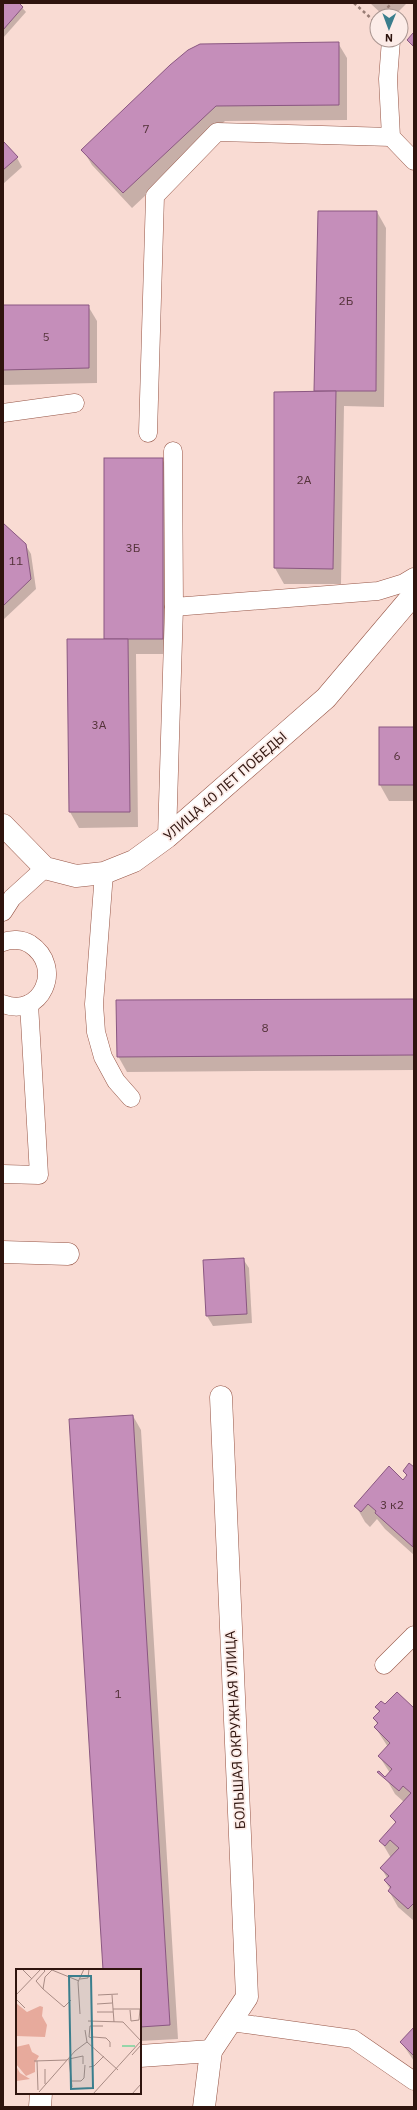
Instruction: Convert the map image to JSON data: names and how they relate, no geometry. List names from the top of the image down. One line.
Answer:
{"streets":{"street":["УЛИЦА 40 ЛЕТ ПОБЕДЫ","БОЛЬШАЯ ОКРУЖНАЯ УЛИЦА"]},"house_numbers":["7","2Б","5","2А","3Б","11","3А","6","8","3 к2","1"],"north":"bottom"}
